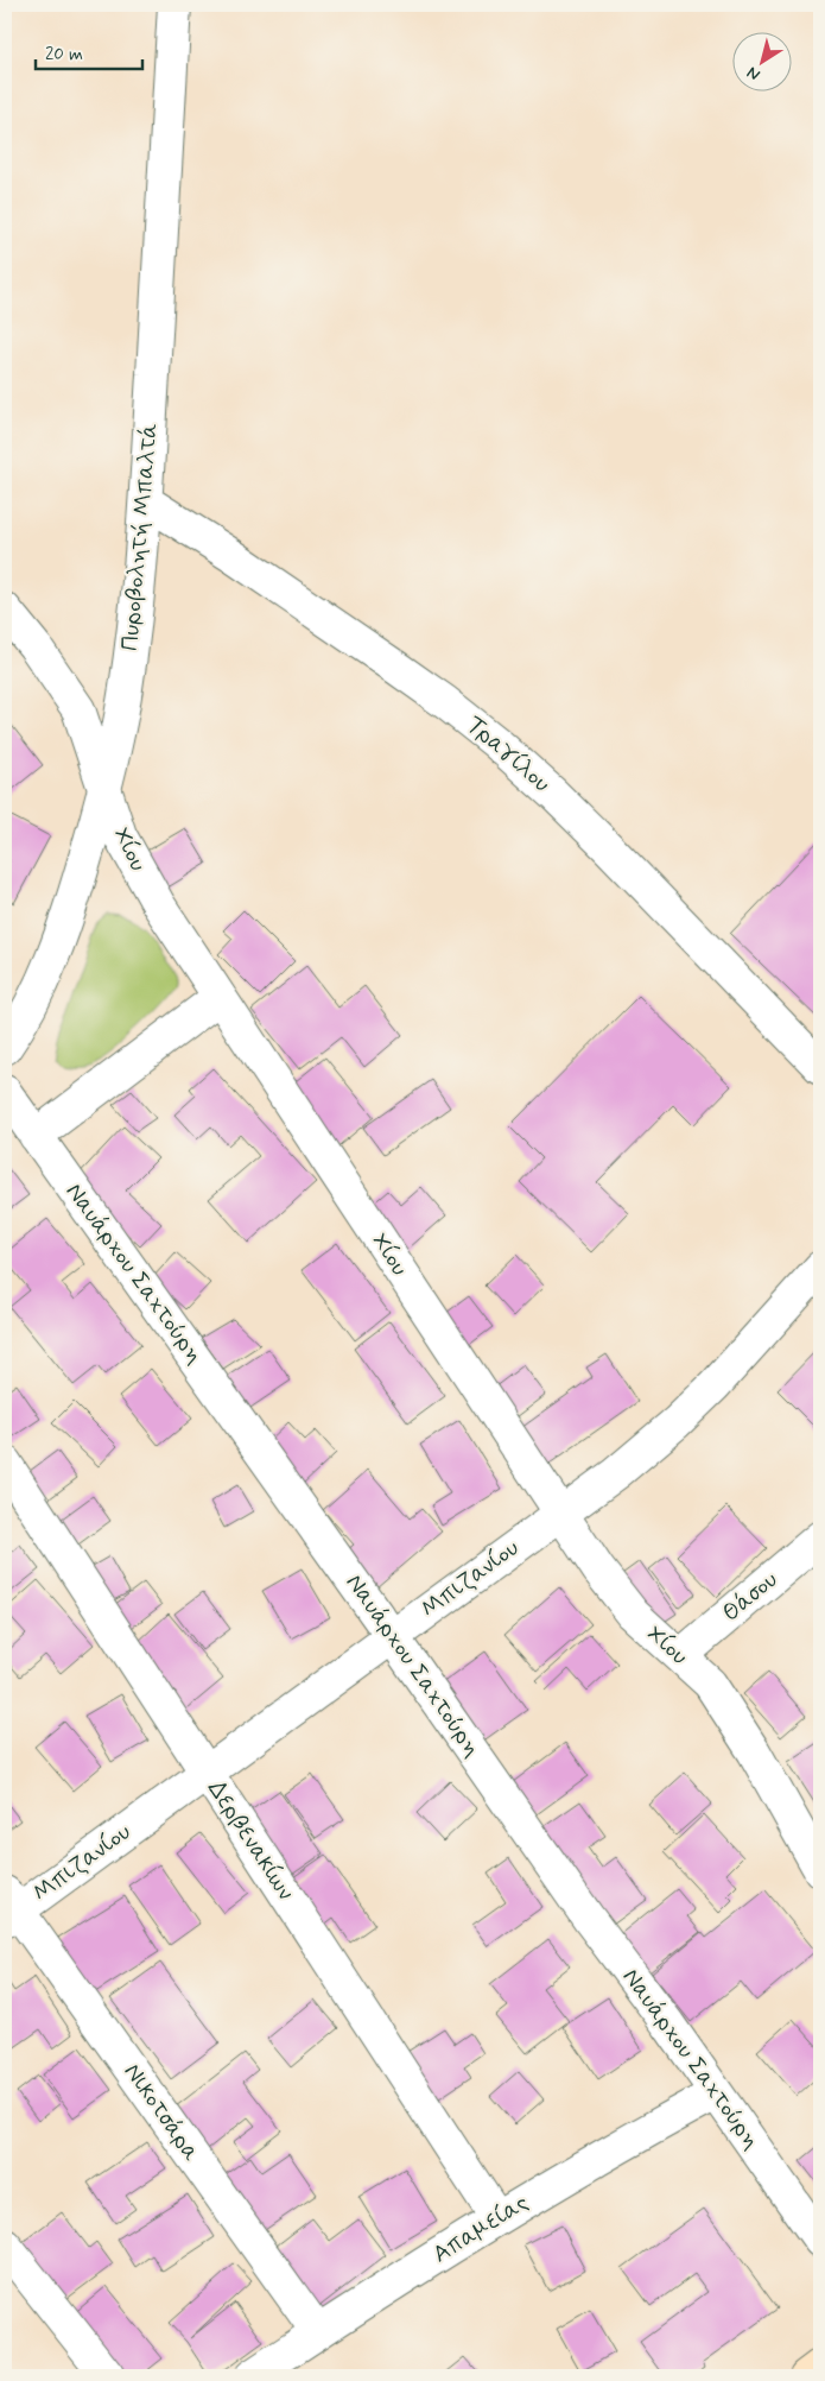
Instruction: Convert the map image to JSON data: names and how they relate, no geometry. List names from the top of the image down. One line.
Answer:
{"streets":{"street":["Πυροβολητή Μπαλτά","Τραγίλου","Χίου","Ναυάρχου Σαχτούρη","Μπιζανίου","Θάσου","Δερβενακίων","Νικοτσάρα","Απαμείας"]},"crossings":[["Πυροβολητή Μπαλτά","Τραγίλου"],["Πυροβολητή Μπαλτά","Χίου"],["Χίου","Μπιζανίου"],["Χίου","Θάσου"],["Ναυάρχου Σαχτούρη","Μπιζανίου"],["Ναυάρχου Σαχτούρη","Απαμείας"],["Μπιζανίου","Δερβενακίων"],["Μπιζανίου","Νικοτσάρα"],["Δερβενακίων","Απαμείας"],["Νικοτσάρα","Απαμείας"]],"scale_bar":"20 m","north":"bottom left"}
